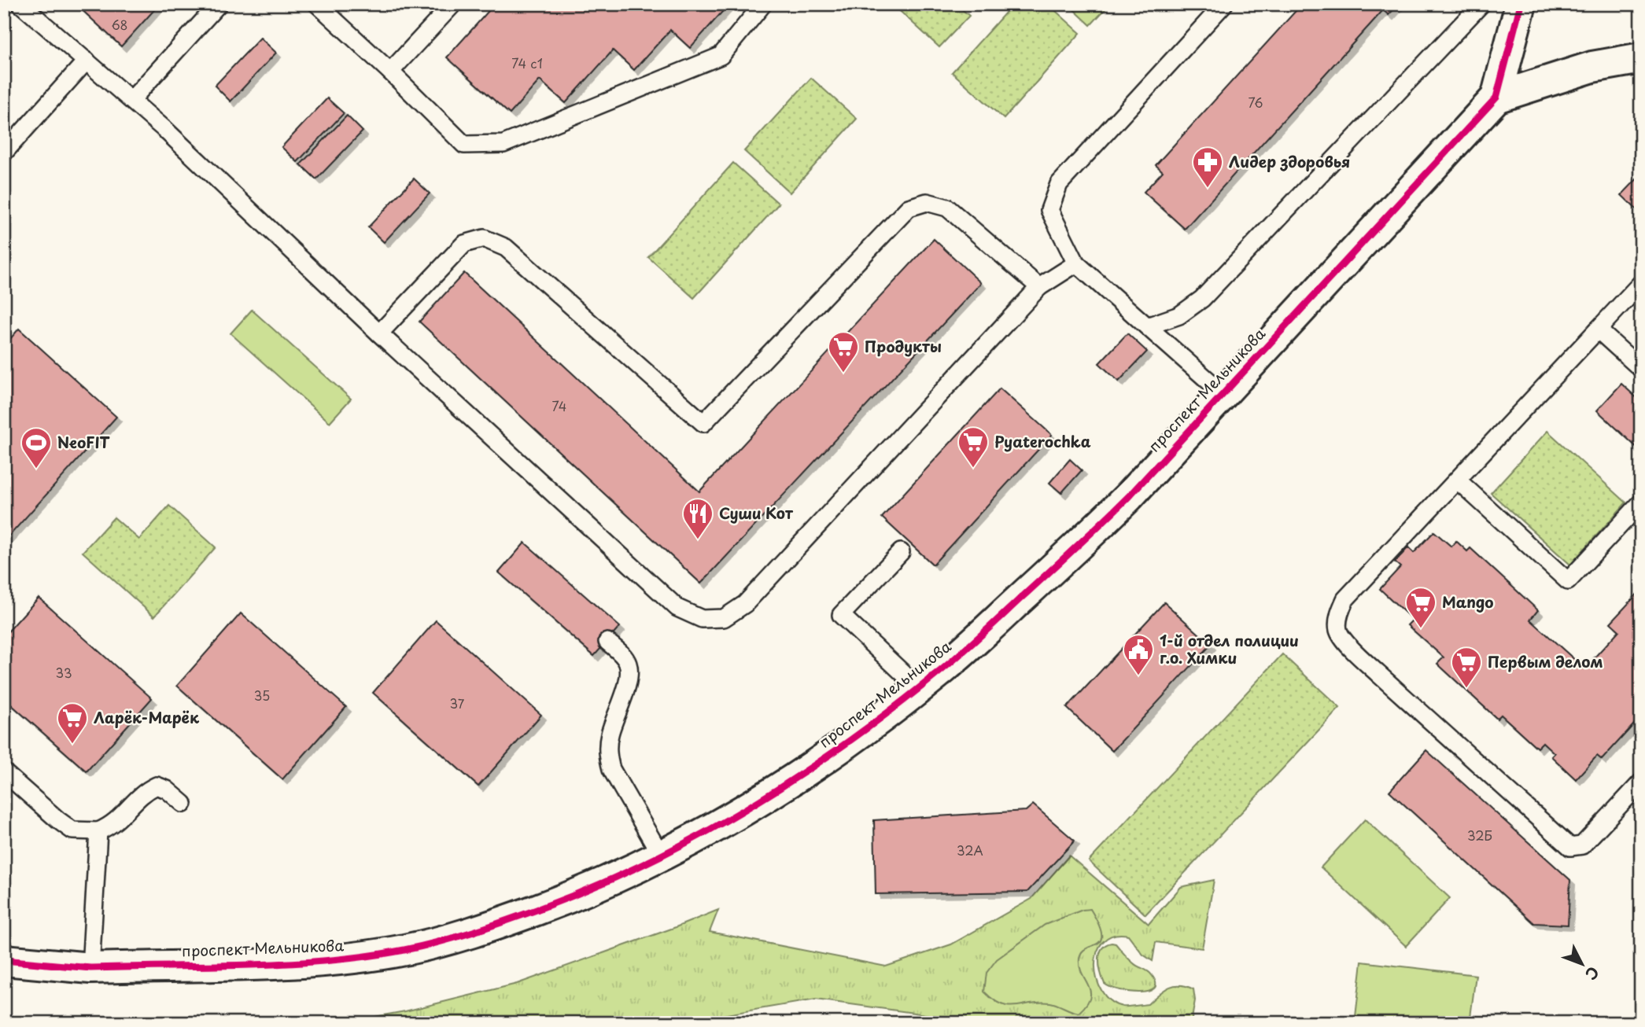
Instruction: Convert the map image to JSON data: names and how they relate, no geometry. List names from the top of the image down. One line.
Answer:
{"streets":{"street":["проспект Мельникова"]},"places":{"pharmacy":["Лидер здоровья"],"supermarket":["Продукты","Pyaterochka","Mango","Первым делом","Ларёк-Марёк"],"sports":["NeoFIT"],"restaurant":["Суши Кот"],"public building":["1-й отдел полиции г.о. Химки"]},"house_numbers":["68","74 с1","76","74","33","35","37","32Б","32А"],"north":"bottom right"}
